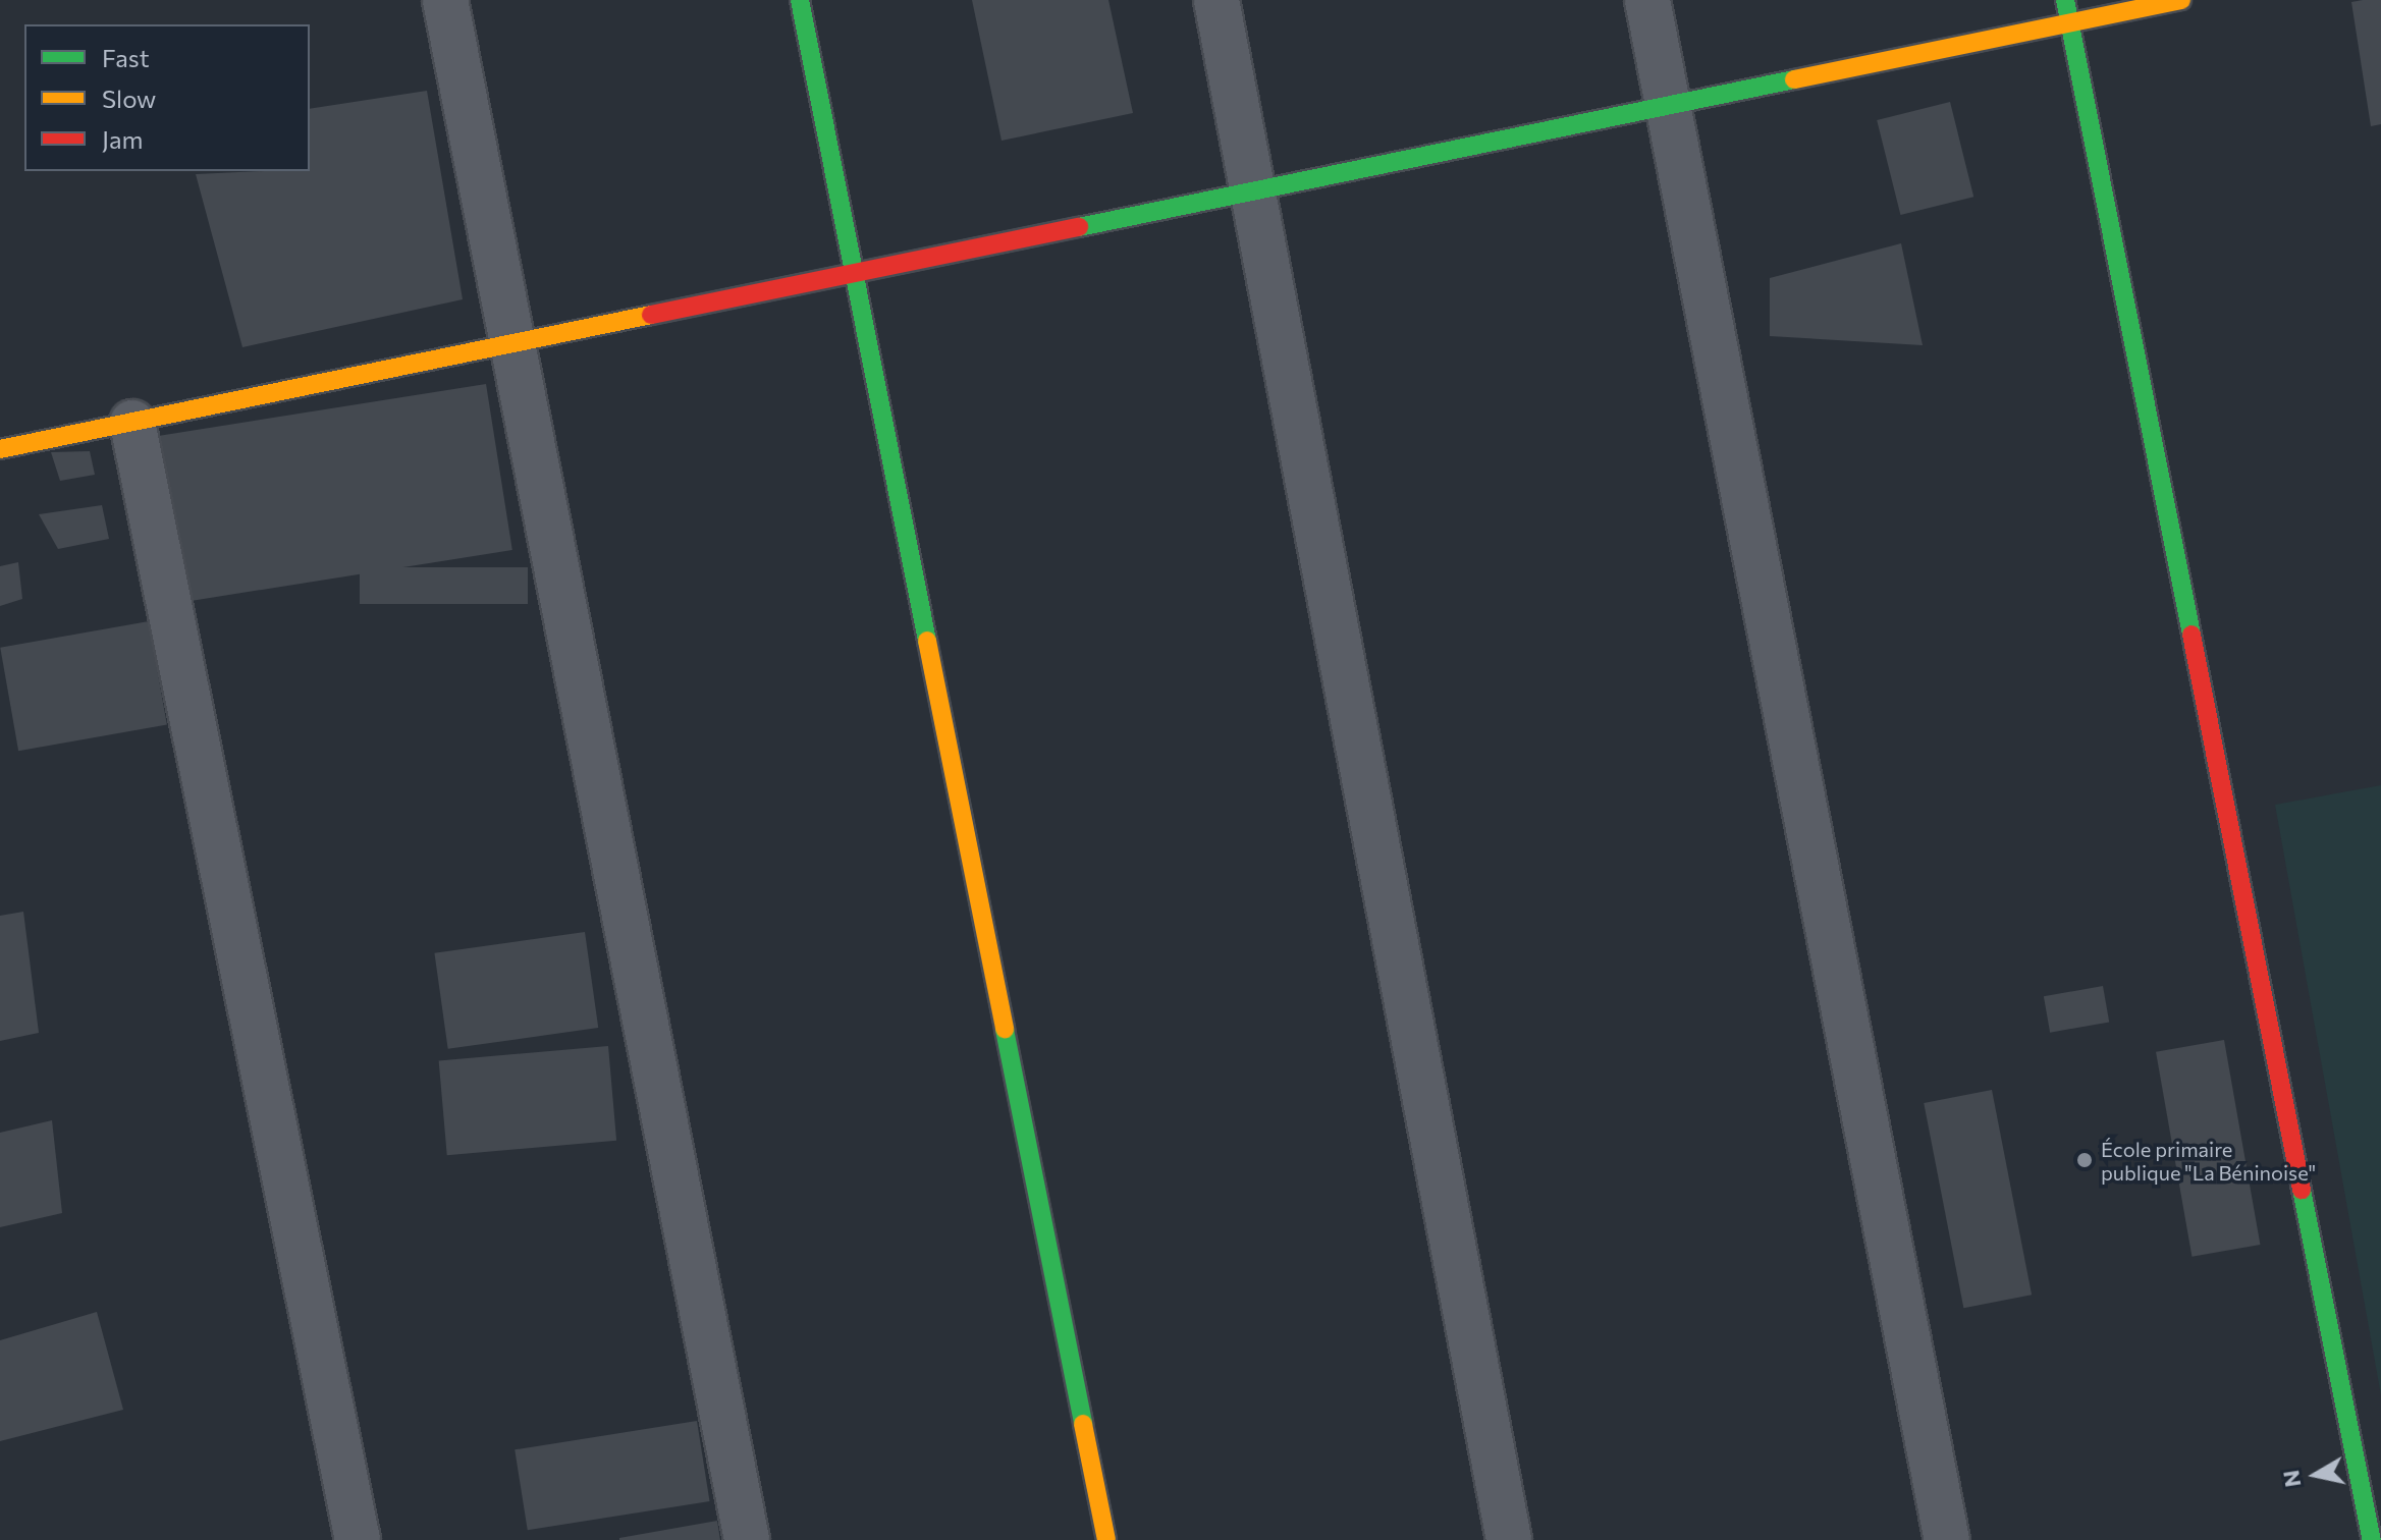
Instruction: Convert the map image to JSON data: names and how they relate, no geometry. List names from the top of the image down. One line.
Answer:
{"places":["École primaire publique \"La Béninoise\""],"legend":["Fast","Slow","Jam"],"north":"left"}
